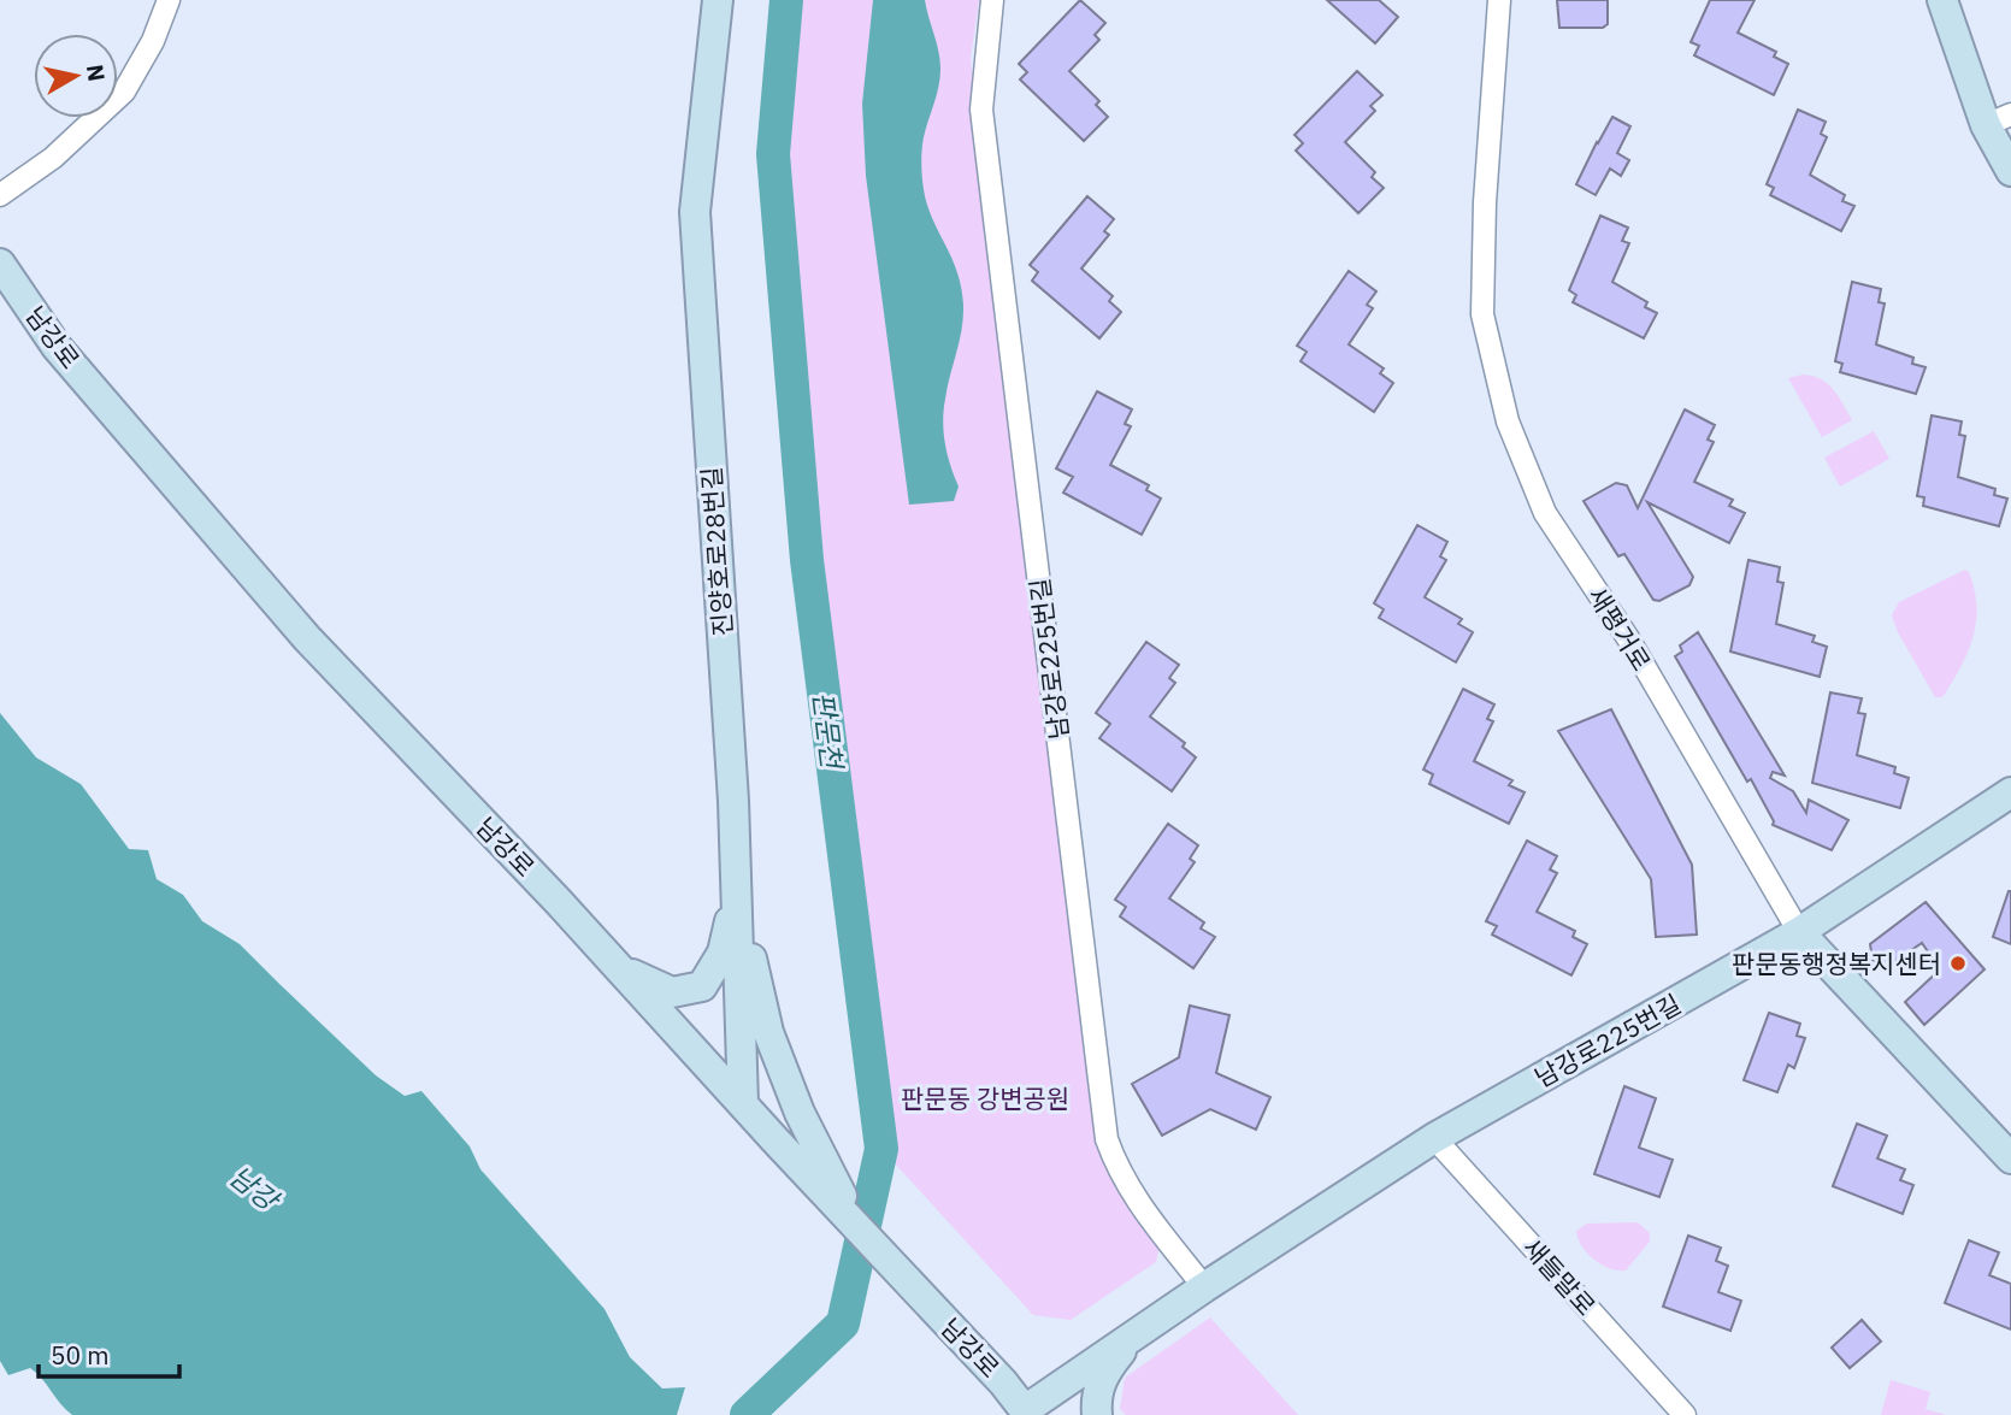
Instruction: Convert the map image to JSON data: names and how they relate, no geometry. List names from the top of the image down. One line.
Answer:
{"streets":{"street":["남강로","진양호로28번길","새평거로","남강로225번길","새들말로"]},"crossings":[["남강로","진양호로28번길"],["남강로","남강로225번길"],["새평거로","남강로225번길"],["남강로225번길","새들말로"]],"water":["판문천","남강"],"parks":["판문동 강변공원"],"places":["판문동행정복지센터"],"scale_bar":"50 m","north":"right"}
